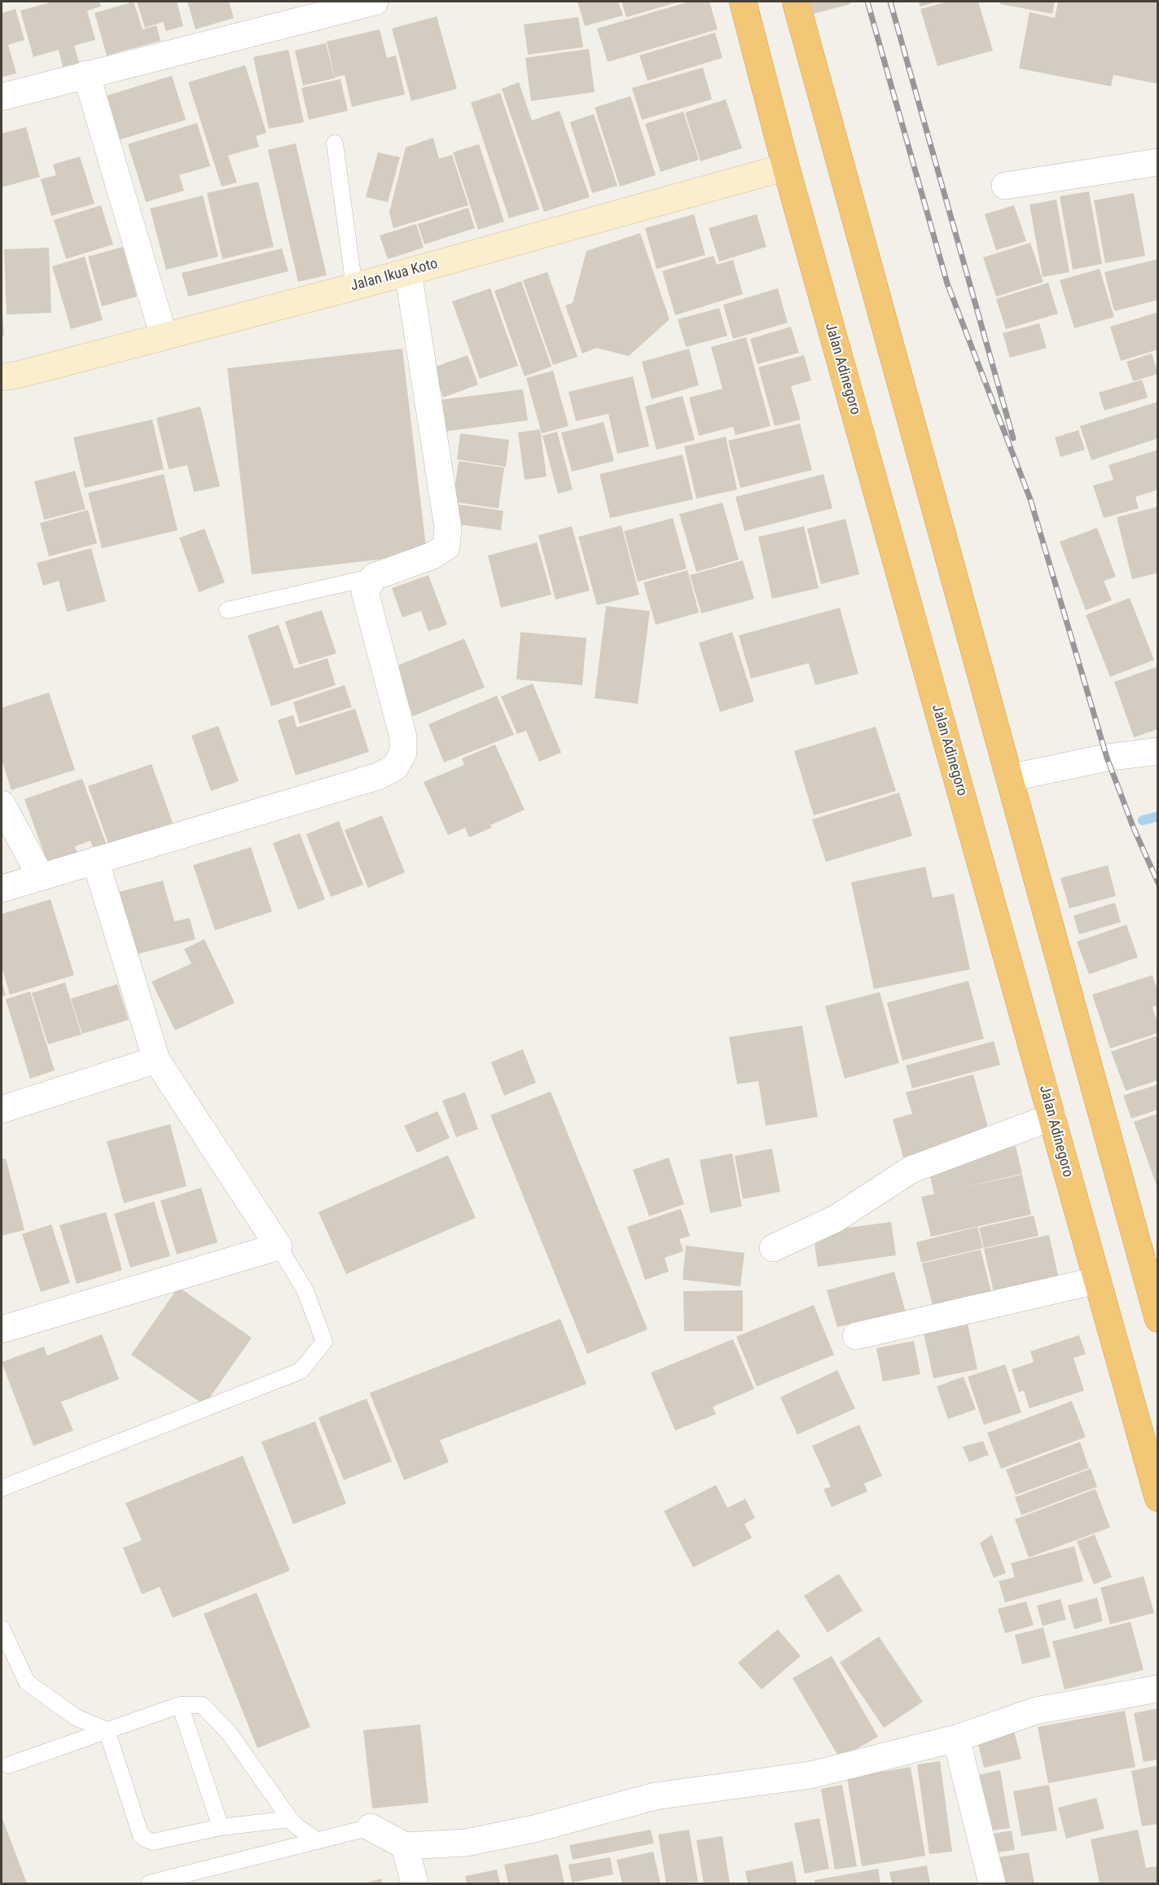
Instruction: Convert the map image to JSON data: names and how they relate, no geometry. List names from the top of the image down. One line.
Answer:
{"streets":{"highway":["Jalan Adinegoro"],"street":["Jalan Ikua Koto"]},"crossings":[["Jalan Ikua Koto","Jalan Adinegoro"]]}
